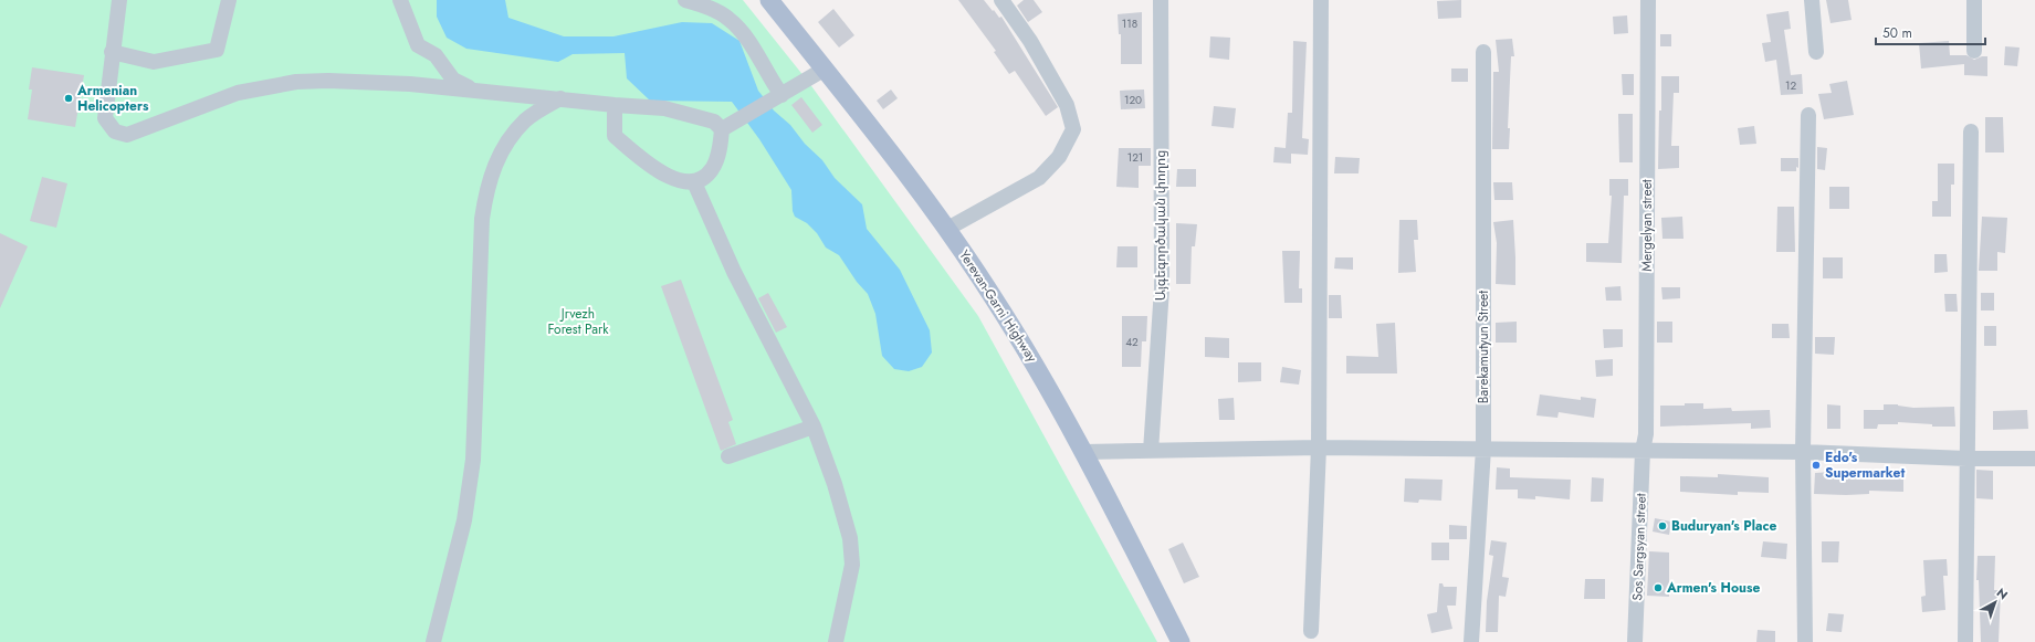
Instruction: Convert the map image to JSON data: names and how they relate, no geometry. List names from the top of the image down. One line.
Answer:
{"streets":{"main road":["Yerevan-Garni Highway"],"street":["Այգեգործական փողոց","Mergelyan street","Barekamutyun Street","Sos Sargsyan street"]},"crossings":[["Mergelyan street","Sos Sargsyan street"]],"parks":["Jrvezh Forest Park"],"places":["Armenian Helicopters","Edo's Supermarket","Buduryan's Place","Armen's House"],"house_numbers":["118","12","120","121","42"],"scale_bar":"50 m","north":"top right"}
